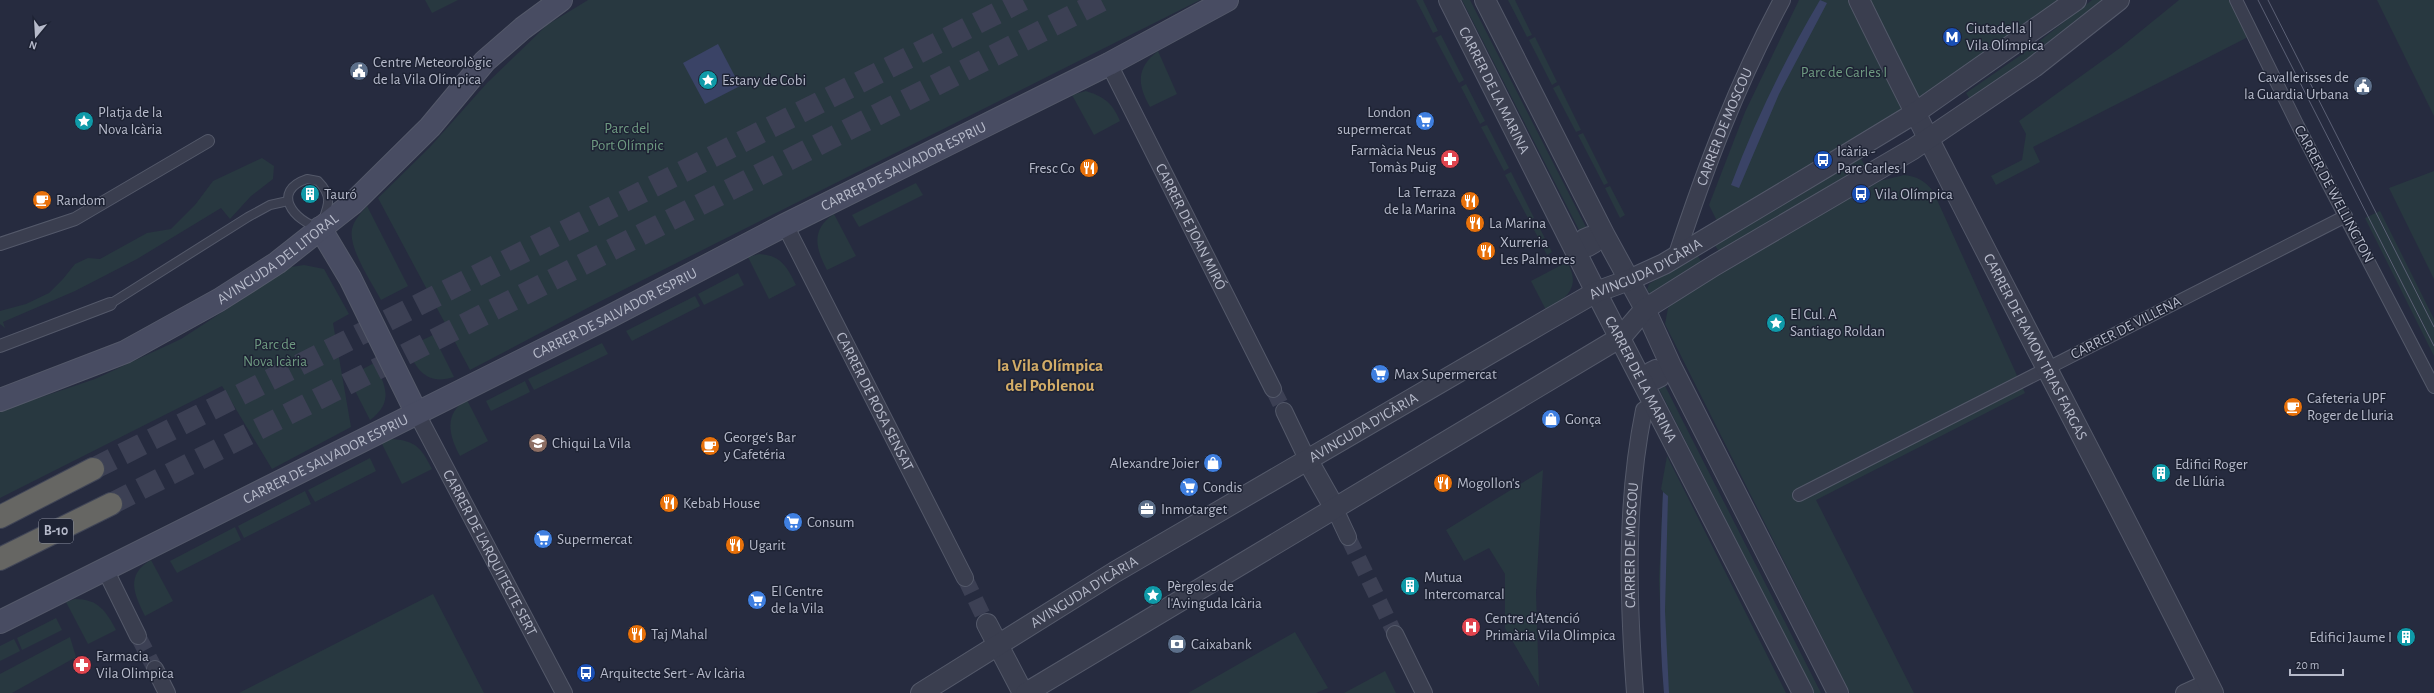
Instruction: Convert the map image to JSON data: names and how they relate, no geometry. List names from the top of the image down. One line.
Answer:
{"streets":{"highway":["B-10"],"main road":["CARRER DE SALVADOR ESPRIU","AVINGUDA DEL LITORAL"],"street":["CARRER DE LA MARINA","CARRER DE MOSCOU","CARRER DE WELLINGTON","CARRER DE JOAN MIRÓ","AVINGUDA D'ICÀRIA","CARRER DE VILLENA","CARRER DE RAMON TRIAS FARGAS","CARRER DE ROSA SENSAT","CARRER DE L'ARQUITECTE SERT"]},"crossings":[["CARRER DE LA MARINA","CARRER DE MOSCOU"],["CARRER DE LA MARINA","AVINGUDA D'ICÀRIA"],["CARRER DE MOSCOU","AVINGUDA D'ICÀRIA"],["CARRER DE SALVADOR ESPRIU","CARRER DE JOAN MIRÓ"],["CARRER DE SALVADOR ESPRIU","CARRER DE ROSA SENSAT"],["CARRER DE SALVADOR ESPRIU","CARRER DE L'ARQUITECTE SERT"],["CARRER DE WELLINGTON","CARRER DE VILLENA"],["AVINGUDA D'ICÀRIA","CARRER DE RAMON TRIAS FARGAS"],["CARRER DE VILLENA","CARRER DE RAMON TRIAS FARGAS"]],"districts":["la Vila Olímpica del Poblenou"],"parks":["Parc de Carles I","Parc del Port Olímpic","Parc de Nova Icària"],"places":{"metro station":["Ciutadella | Vila Olímpica"],"public building":["Centre Meteorològic de la Vila Olímpica","Cavallerisses de la Guardia Urbana"],"place":["Estany de Cobi","Platja de la Nova Icària","El Cul. A Santiago Roldan","Pèrgoles de l'Avinguda Icària"],"supermarket":["London supermercat","Max Supermercat","Condis","Consum","Supermercat","El Centre de la Vila"],"pharmacy":["Farmàcia Neus Tomàs Puig","Farmacia Vila Olimpica"],"bus stop":["Icària - Parc Carles I","Vila Olímpica","Arquitecte Sert - Av Icària"],"restaurant":["Fresc Co","La Terraza de la Marina","La Marina","Xurreria Les Palmeres","Mogollon's","Kebab House","Ugarit","Taj Mahal"],"building":["Tauró","Edifici Roger de Llúria","Mutua Intercomarcal","Edifici Jaume I"],"cafe":["Random","Cafeteria UPF Roger de Lluria","George‘s Bar y Cafetéria"],"shop":["Gonça","Alexandre Joier"],"school or university":["Chiqui La Vila"],"office":["Inmotarget"],"hospital":["Centre d'Atenció Primària Vila Olimpica"],"bank":["Caixabank"]},"scale_bar":"20 m","north":"bottom"}
